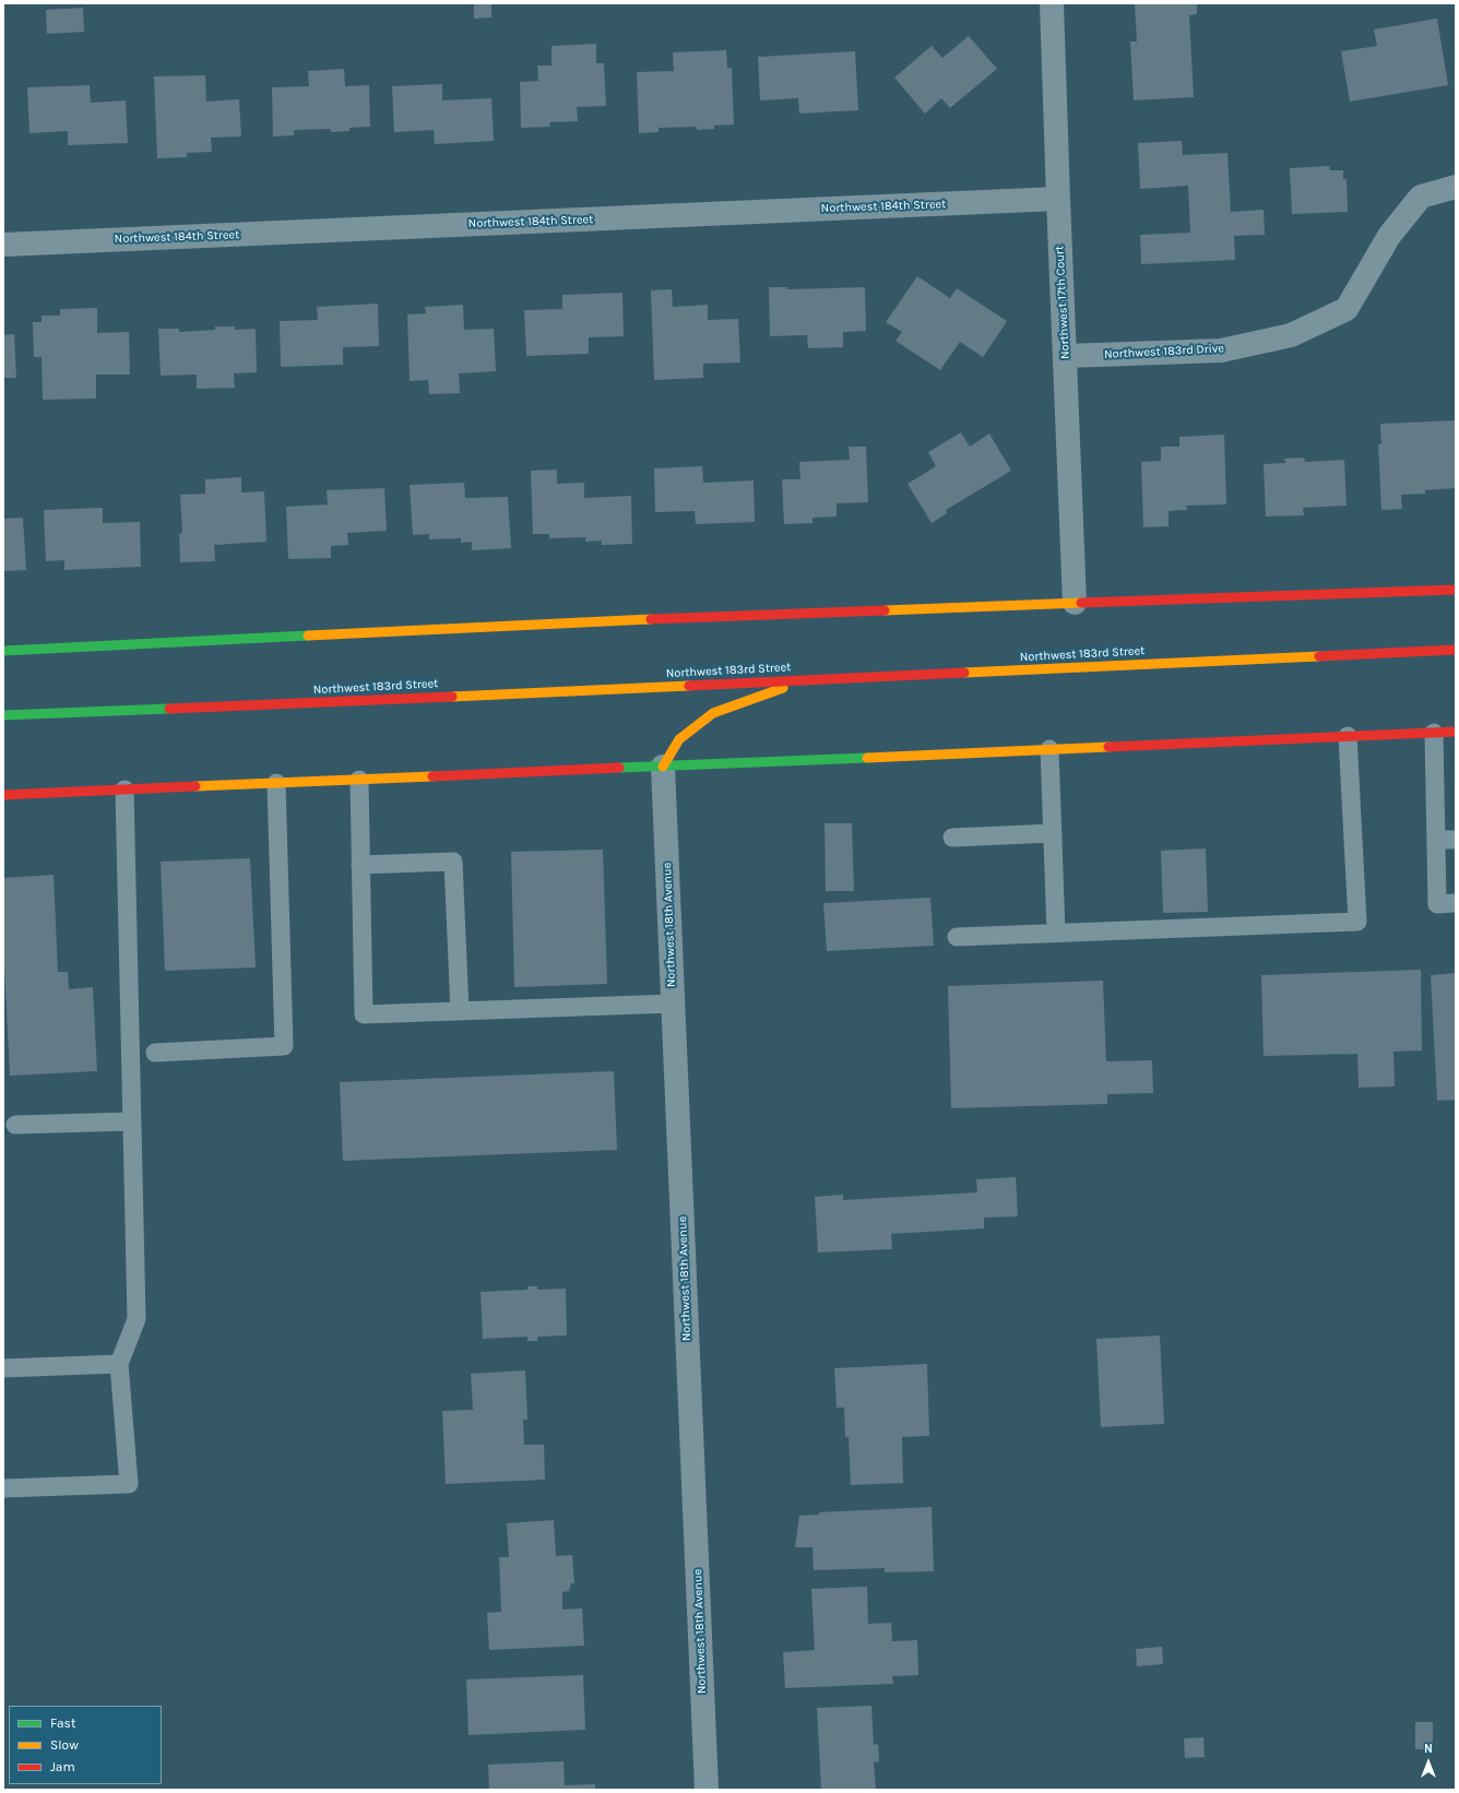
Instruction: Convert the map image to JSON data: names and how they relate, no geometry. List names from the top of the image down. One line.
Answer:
{"streets":{"main road":["Northwest 183rd Street"],"street":["Northwest 184th Street","Northwest 17th Court","Northwest 183rd Drive","Northwest 18th Avenue"]},"crossings":[["Northwest 184th Street","Northwest 17th Court"],["Northwest 17th Court","Northwest 183rd Drive"]],"legend":["Fast","Slow","Jam"],"north":"top"}
